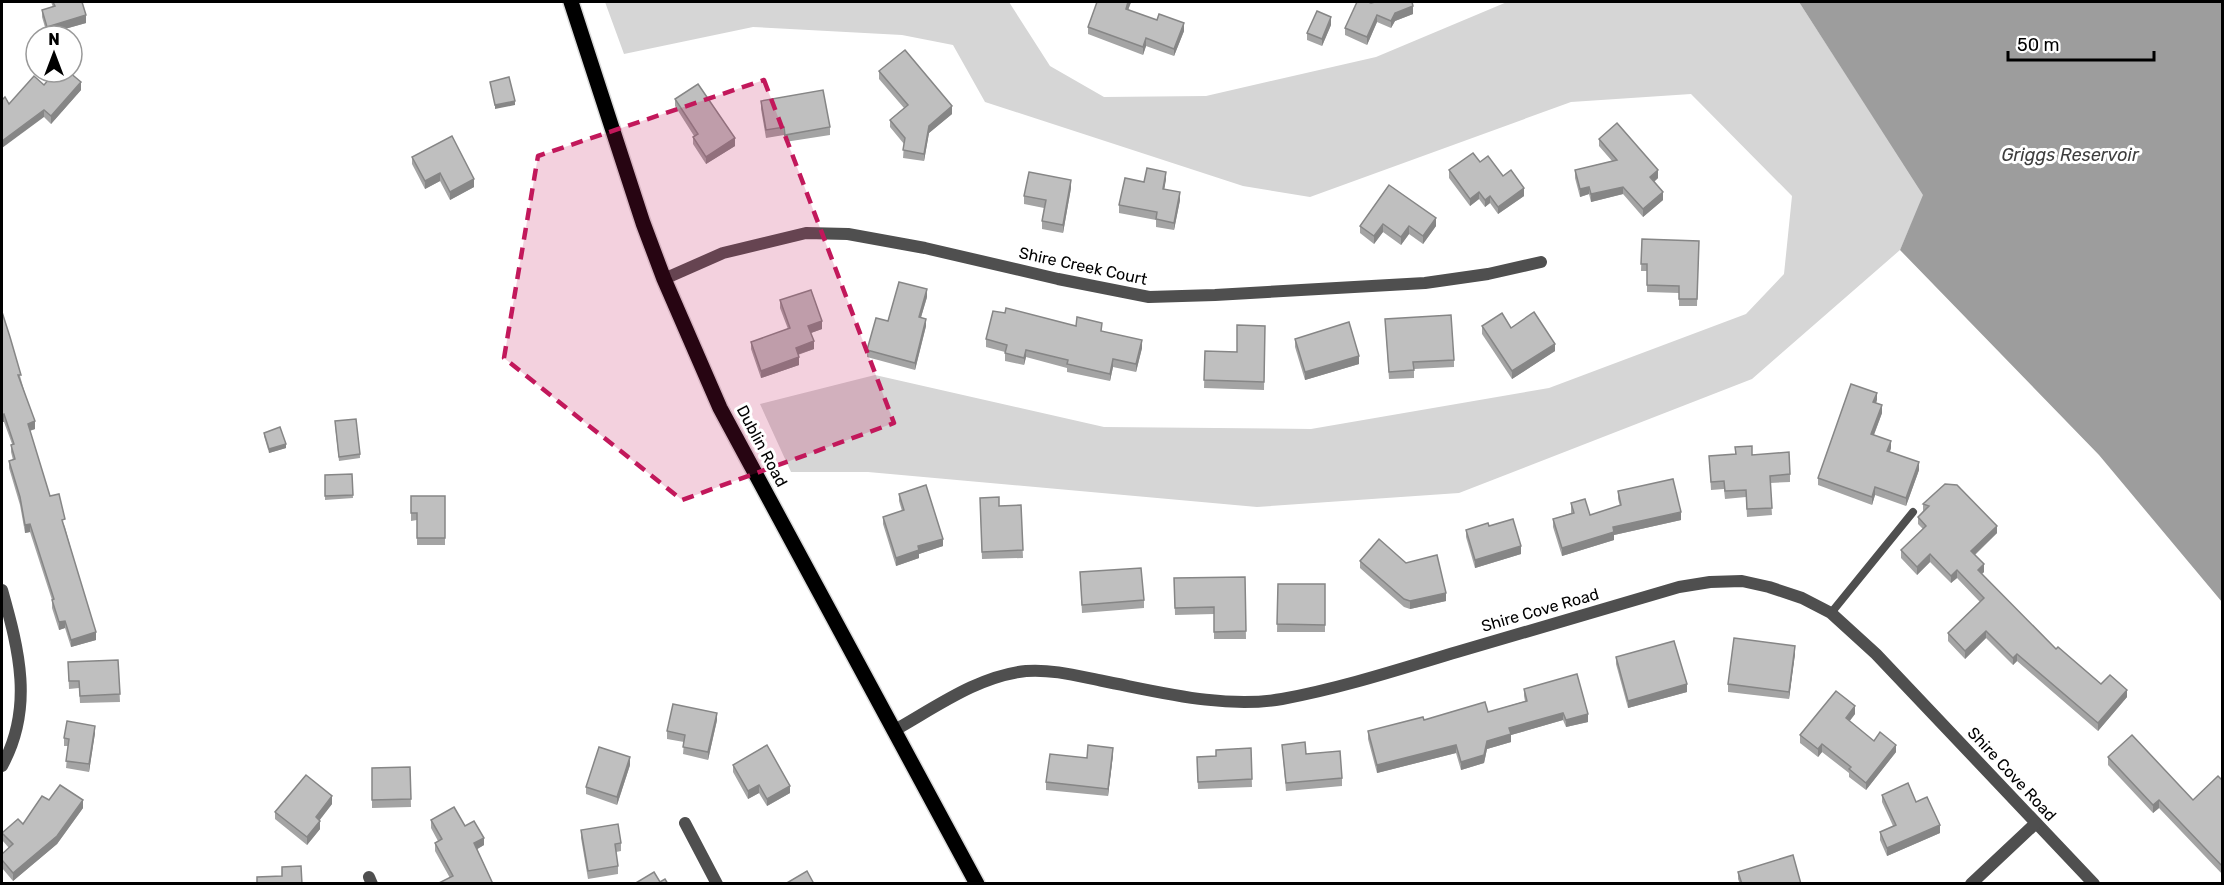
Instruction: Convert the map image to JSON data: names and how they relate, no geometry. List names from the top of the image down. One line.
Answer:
{"streets":{"main road":["Dublin Road"],"street":["Shire Creek Court","Shire Cove Road"]},"crossings":[["Shire Creek Court","Dublin Road"],["Dublin Road","Shire Cove Road"]],"water":["Griggs Reservoir"],"scale_bar":"50 m","north":"top"}
